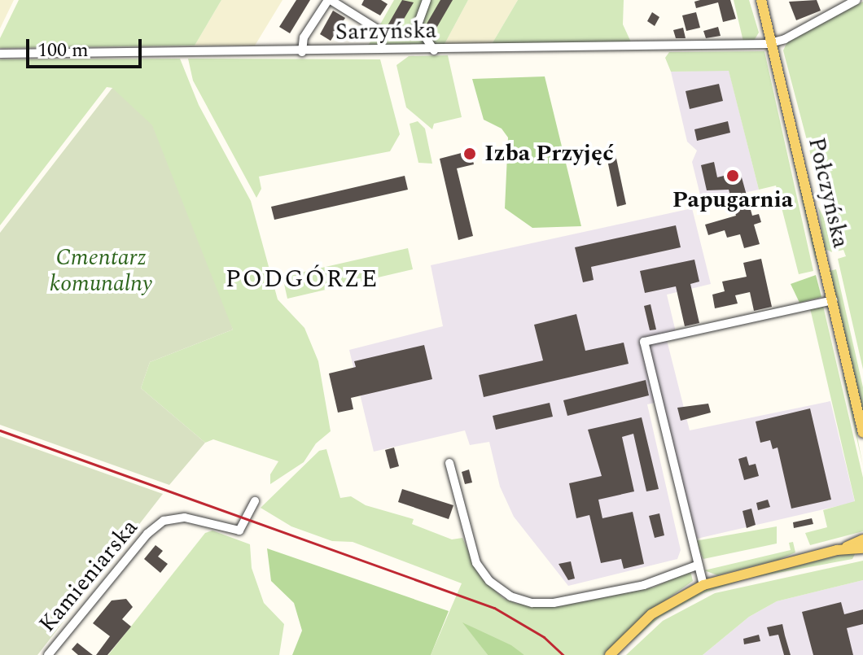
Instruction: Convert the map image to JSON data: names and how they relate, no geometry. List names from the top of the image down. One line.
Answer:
{"streets":{"main road":["Połczyńska"],"street":["Sarzyńska","Kamieniarska"]},"crossings":[["Sarzyńska","Połczyńska"]],"districts":["PODGÓRZE"],"parks":["Cmentarz komunalny"],"places":["Izba Przyjęć","Papugarnia"],"scale_bar":"100 m"}
